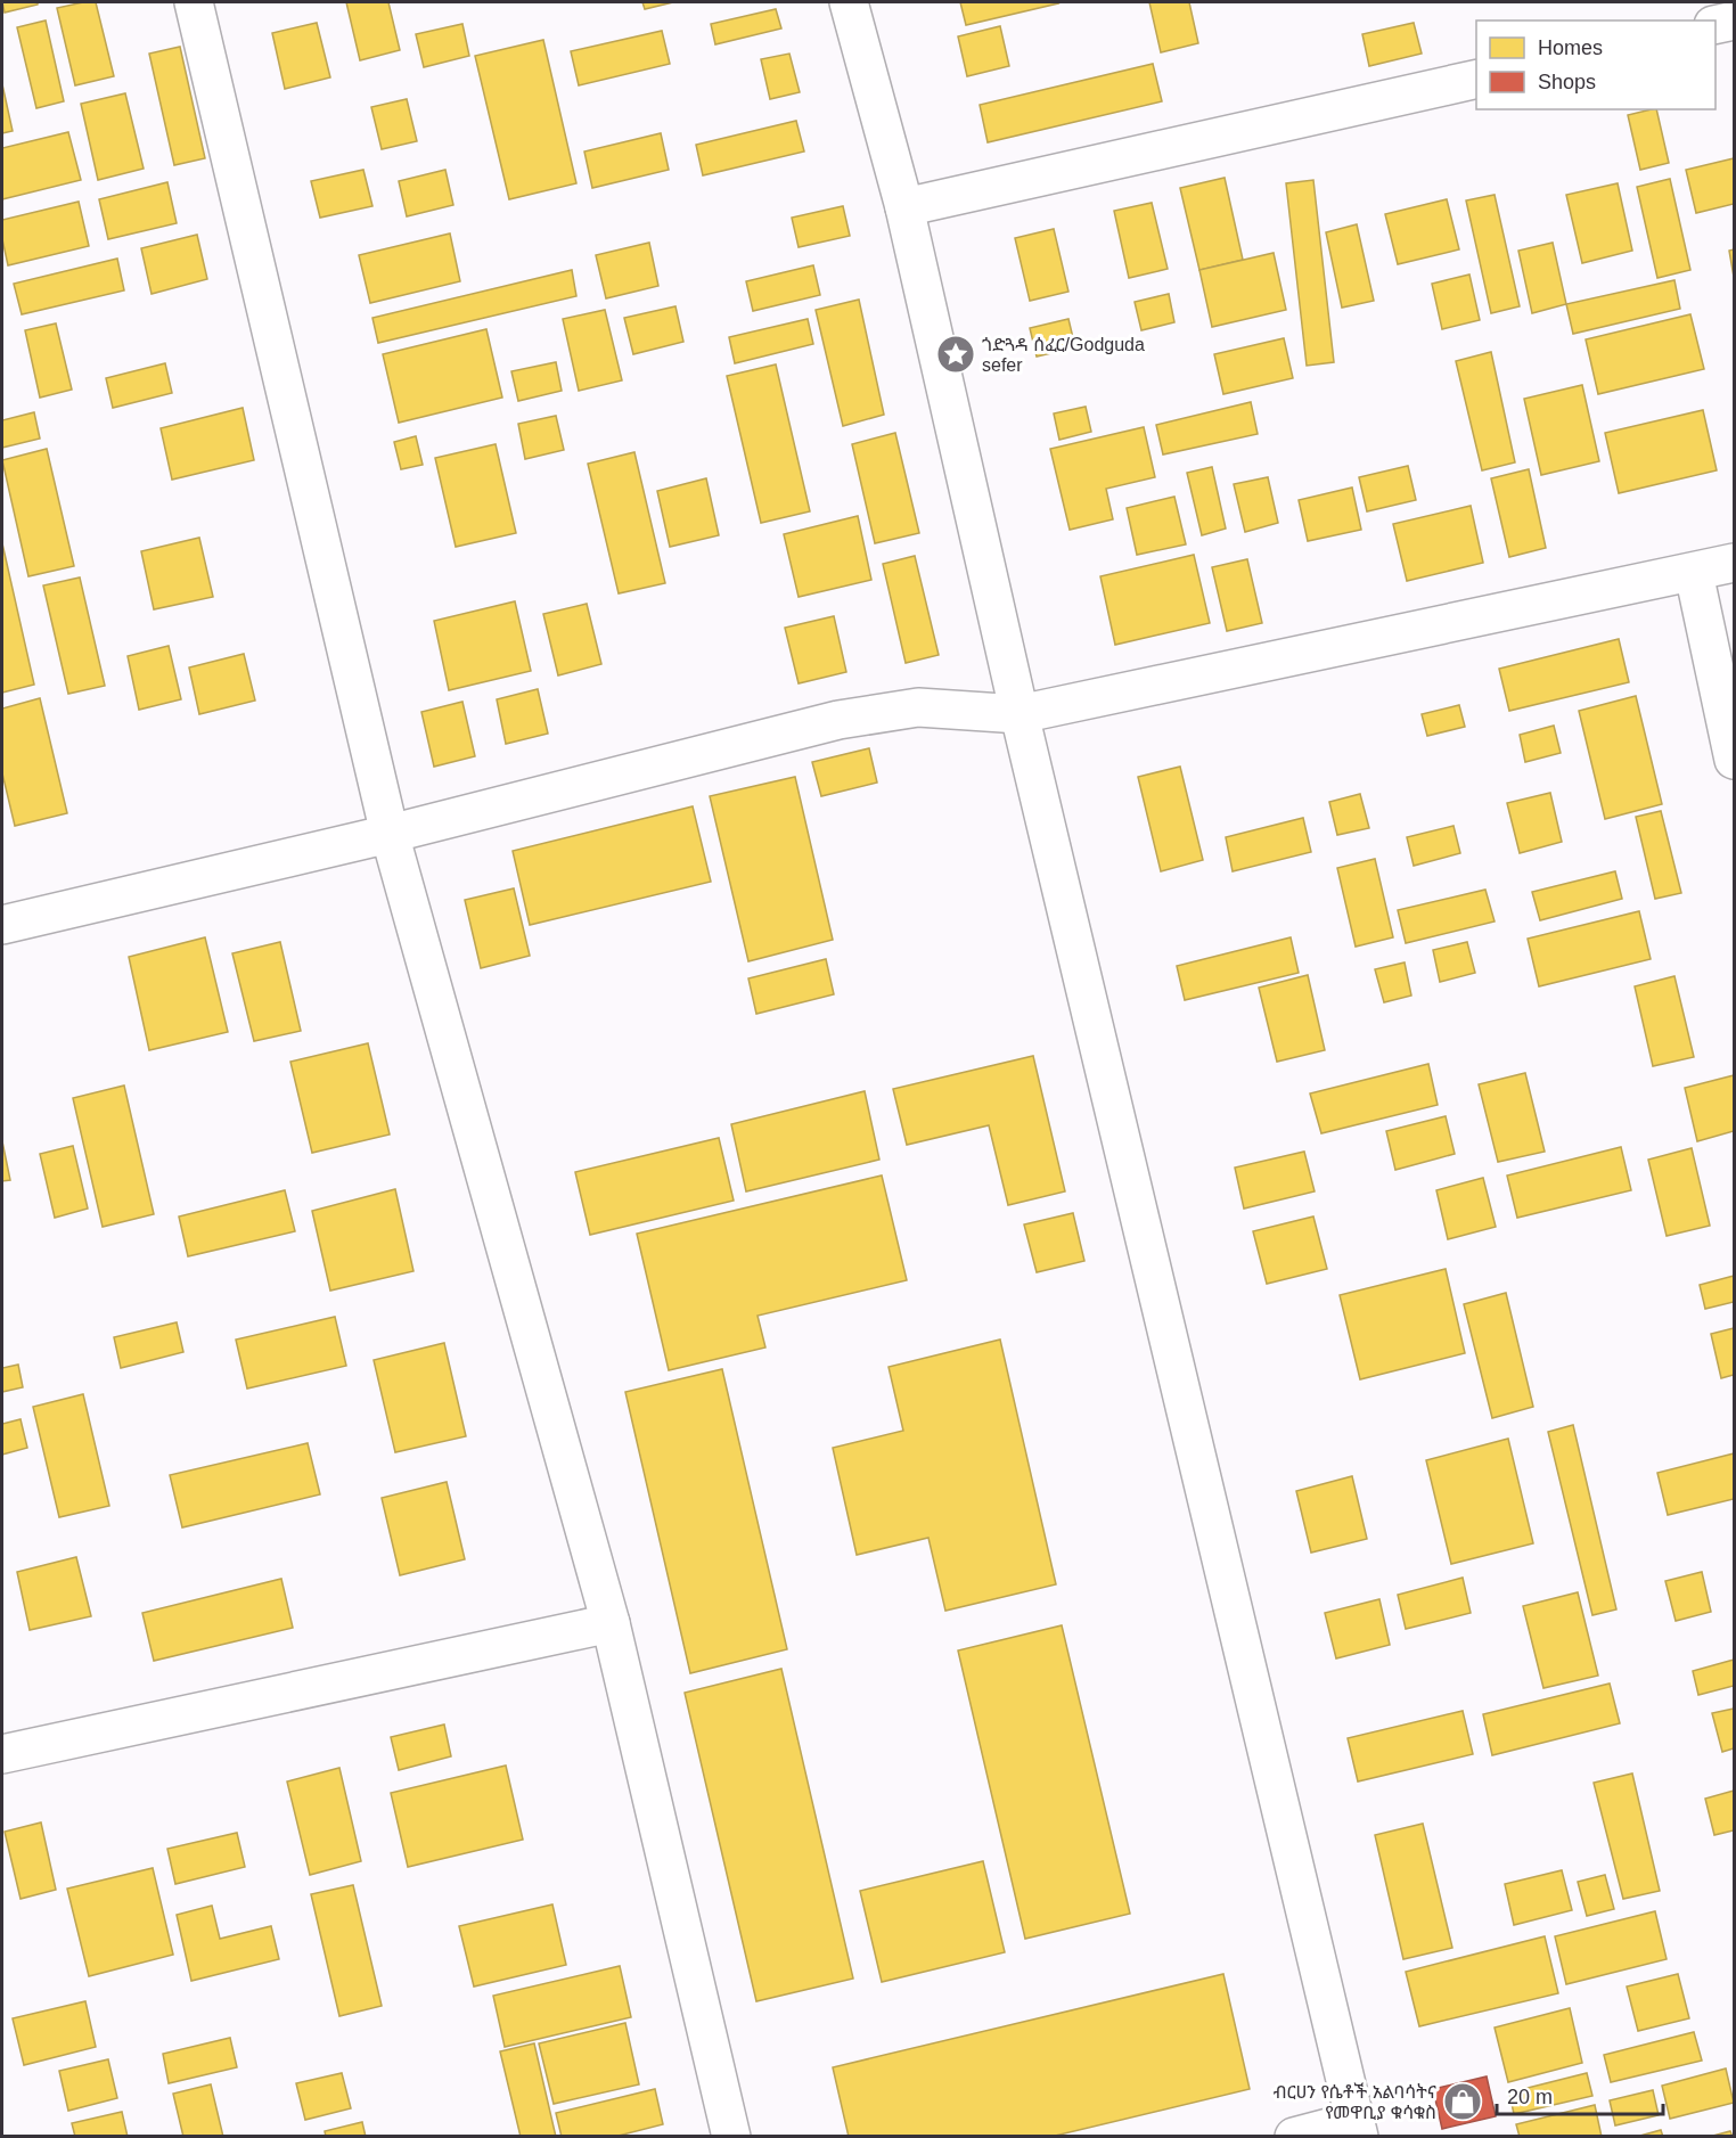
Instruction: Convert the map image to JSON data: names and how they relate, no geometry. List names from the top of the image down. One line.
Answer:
{"places":{"place":["ጎድጓዳ ሰፈር/Godguda sefer"],"shop":["ብርሀን የሴቶች አልባሳትና የመዋቢያ ቁሳቁስ"]},"legend":["Homes","Shops"],"scale_bar":"20 m"}
